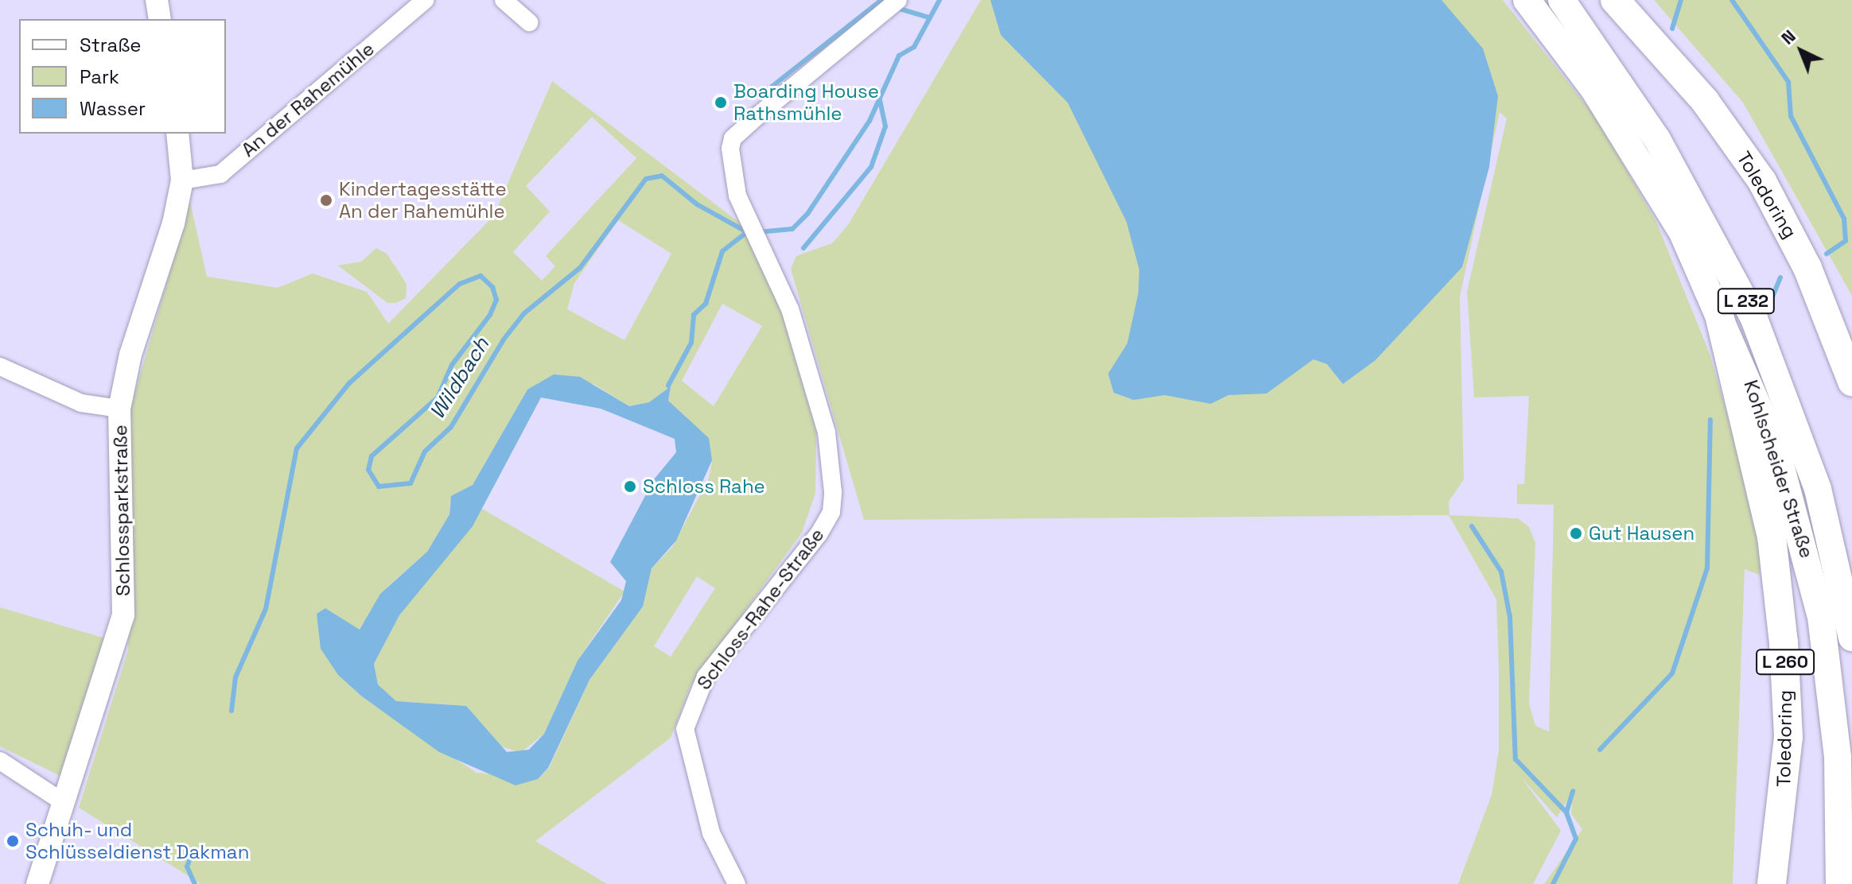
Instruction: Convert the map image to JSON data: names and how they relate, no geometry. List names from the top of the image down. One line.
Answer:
{"streets":{"highway":["Toledoring","L 260"],"main road":["L 232","Kohlscheider Straße"],"street":["An der Rahemühle","Schlossparkstraße","Schloss-Rahe-Straße"]},"crossings":[["An der Rahemühle","Schlossparkstraße"],["Toledoring","Kohlscheider Straße"]],"water":["Wildbach"],"places":["Boarding House Rathsmühle","Kindertagesstätte An der Rahemühle","Schloss Rahe","Gut Hausen","Schuh- und Schlüsseldienst Dakman"],"legend":["Straße","Park","Wasser"],"north":"top left"}
